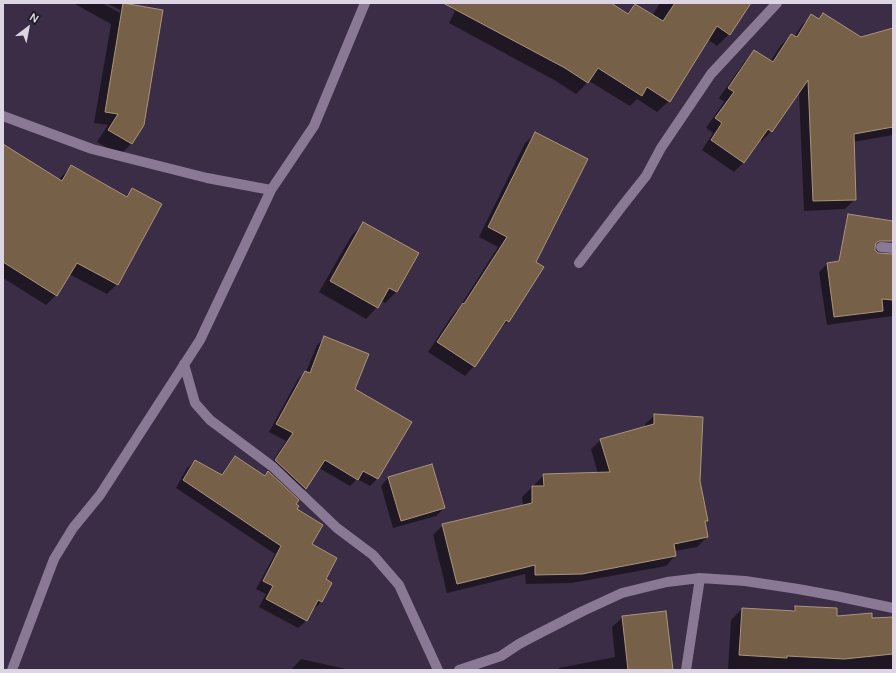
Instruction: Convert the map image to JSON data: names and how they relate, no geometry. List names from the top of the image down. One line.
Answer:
{"north":"top right"}
